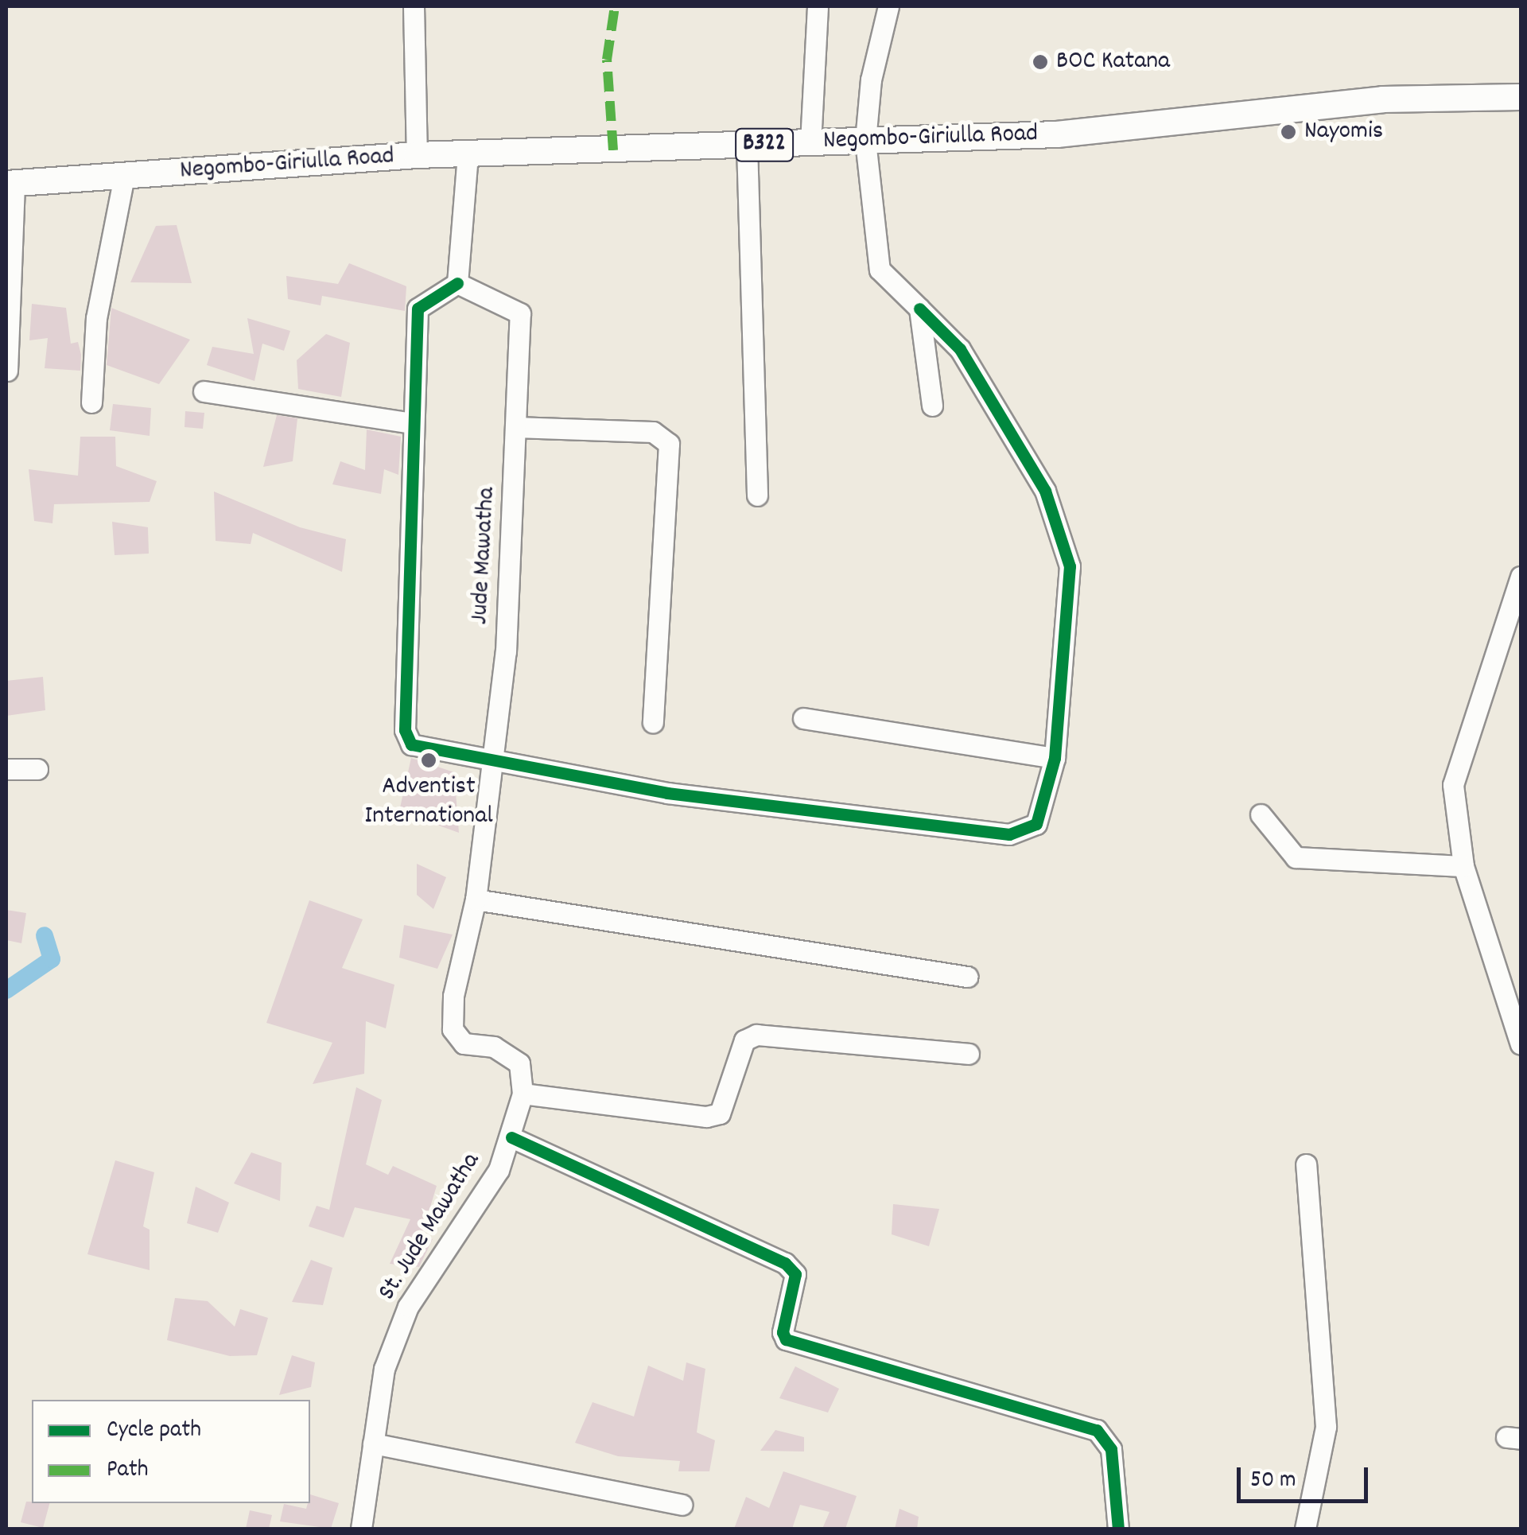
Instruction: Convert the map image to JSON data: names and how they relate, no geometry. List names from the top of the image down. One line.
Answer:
{"streets":{"main road":["Negombo-Giriulla Road","B322"],"street":["Jude Mawatha","St. Jude Mawatha"]},"crossings":[["Jude Mawatha","St. Jude Mawatha"]],"places":["BOC Katana","Nayomis","Adventist International"],"legend":["Cycle path","Path"],"scale_bar":"50 m"}
